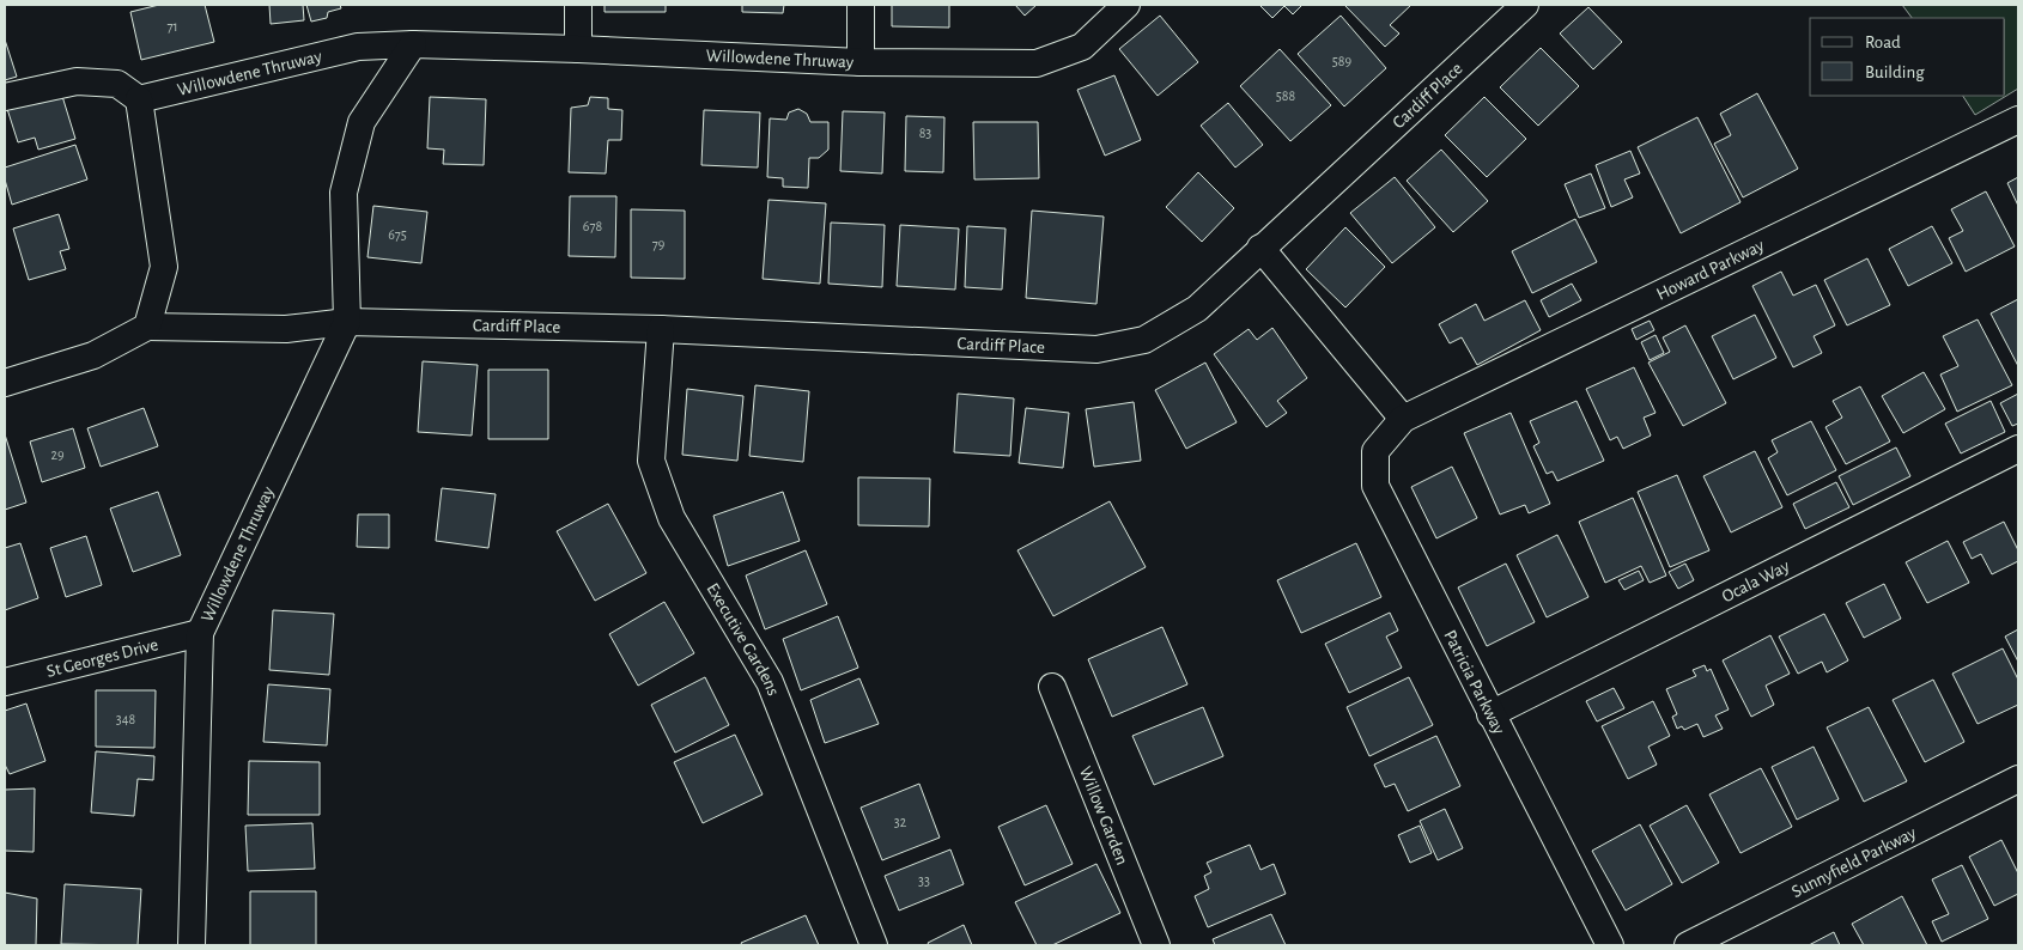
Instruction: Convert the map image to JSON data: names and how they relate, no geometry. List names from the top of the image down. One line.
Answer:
{"streets":{"street":["Willowdene Thruway","Cardiff Place","Howard Parkway","Ocala Way","Executive Gardens","St Georges Drive","Patricia Parkway","Willow Garden","Sunnyfield Parkway"]},"crossings":[["Willowdene Thruway","Cardiff Place"],["Willowdene Thruway","St Georges Drive"],["Cardiff Place","Executive Gardens"],["Howard Parkway","Patricia Parkway"],["Ocala Way","Patricia Parkway"]],"house_numbers":["71","589","588","83","678","675","79","29","348","32","33"],"legend":["Road","Building"]}
